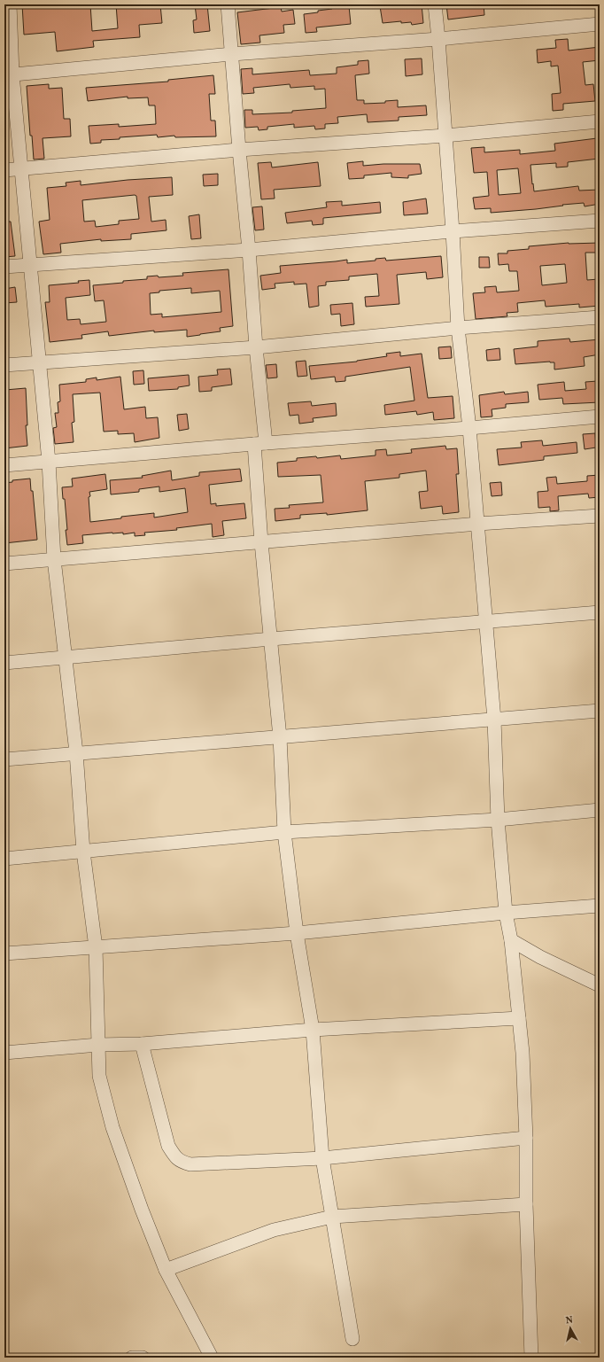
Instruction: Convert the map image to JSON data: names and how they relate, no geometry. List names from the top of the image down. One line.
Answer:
{"north":"top"}
